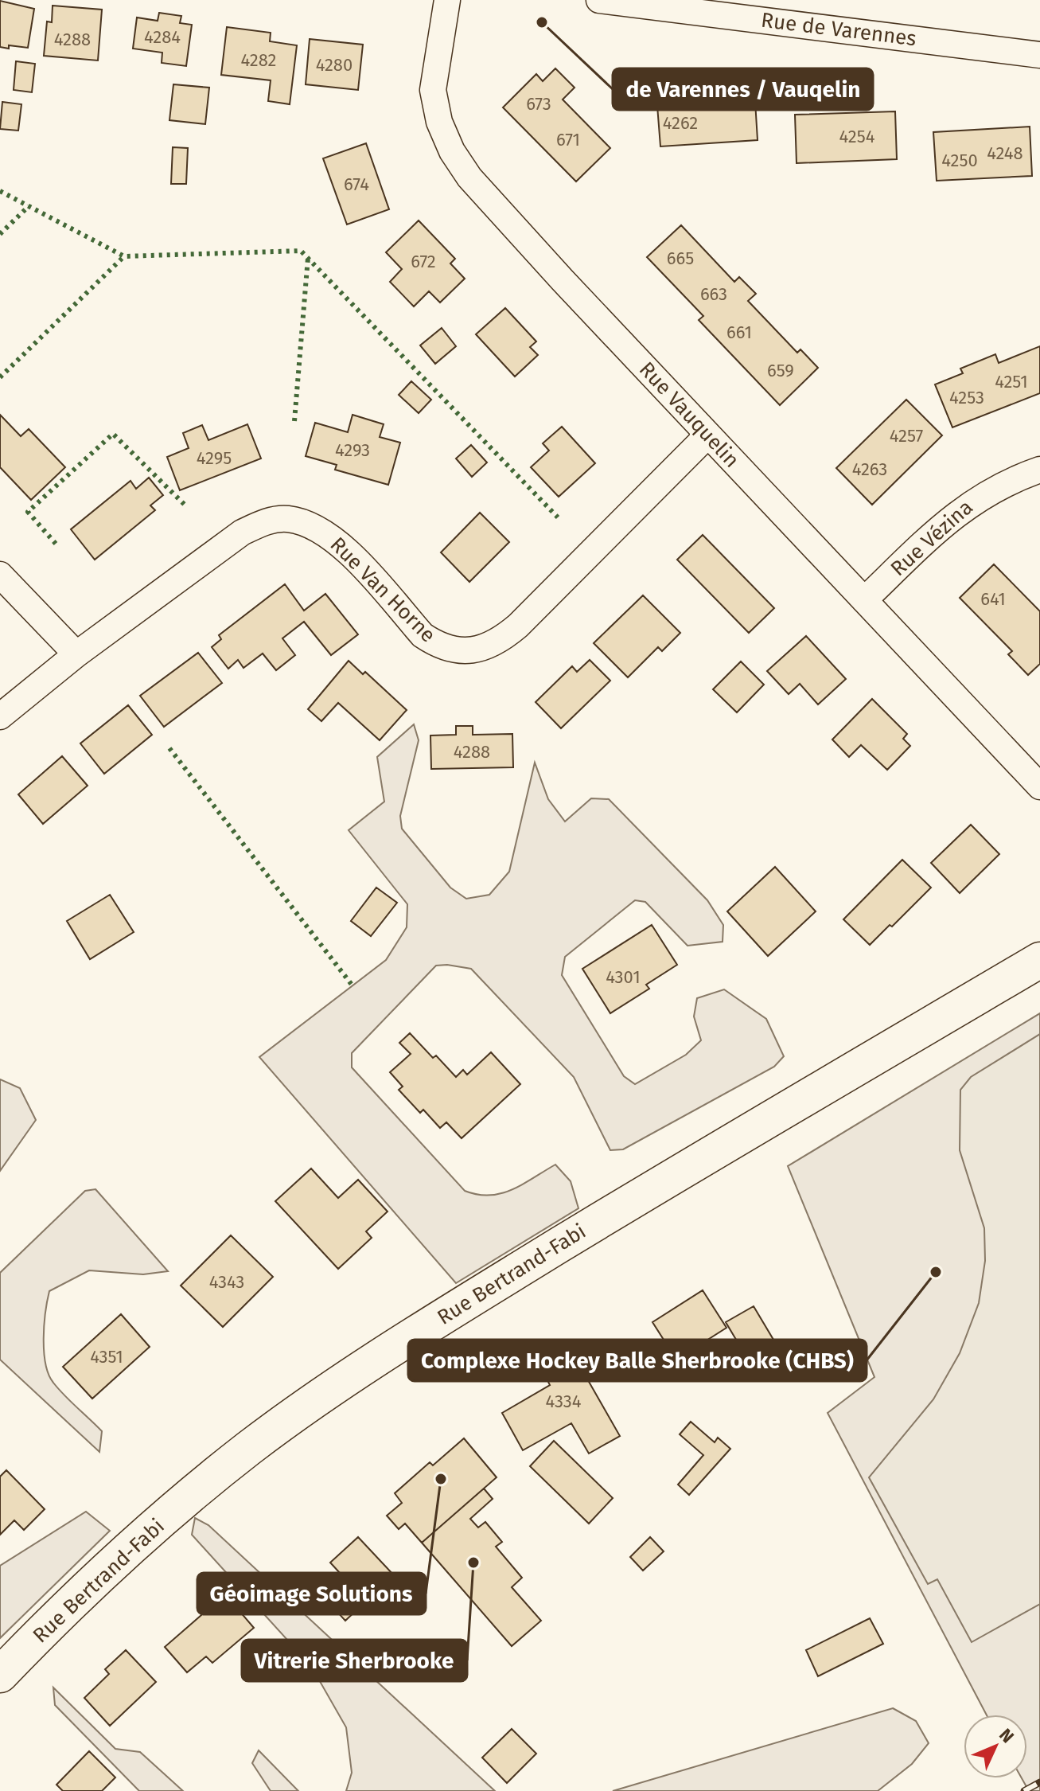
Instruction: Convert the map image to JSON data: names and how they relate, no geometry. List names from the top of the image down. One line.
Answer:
{"streets":{"street":["Rue de Varennes","Rue Vauquelin","Rue Vézina","Rue Van Horne","Rue Bertrand-Fabi"]},"crossings":[["Rue Vauquelin","Rue Vézina"],["Rue Vauquelin","Rue Van Horne"]],"places":["de Varennes / Vauqelin","Complexe Hockey Balle Sherbrooke (CHBS)","Géoimage Solutions","Vitrerie Sherbrooke"],"house_numbers":["4284","4288","4282","4280","673","4262","4254","671","4248","4250","674","665","672","663","661","659","4251","4253","4257","4293","4295","4263","641","4288","4301","4343","4351","4334"],"north":"top right"}
